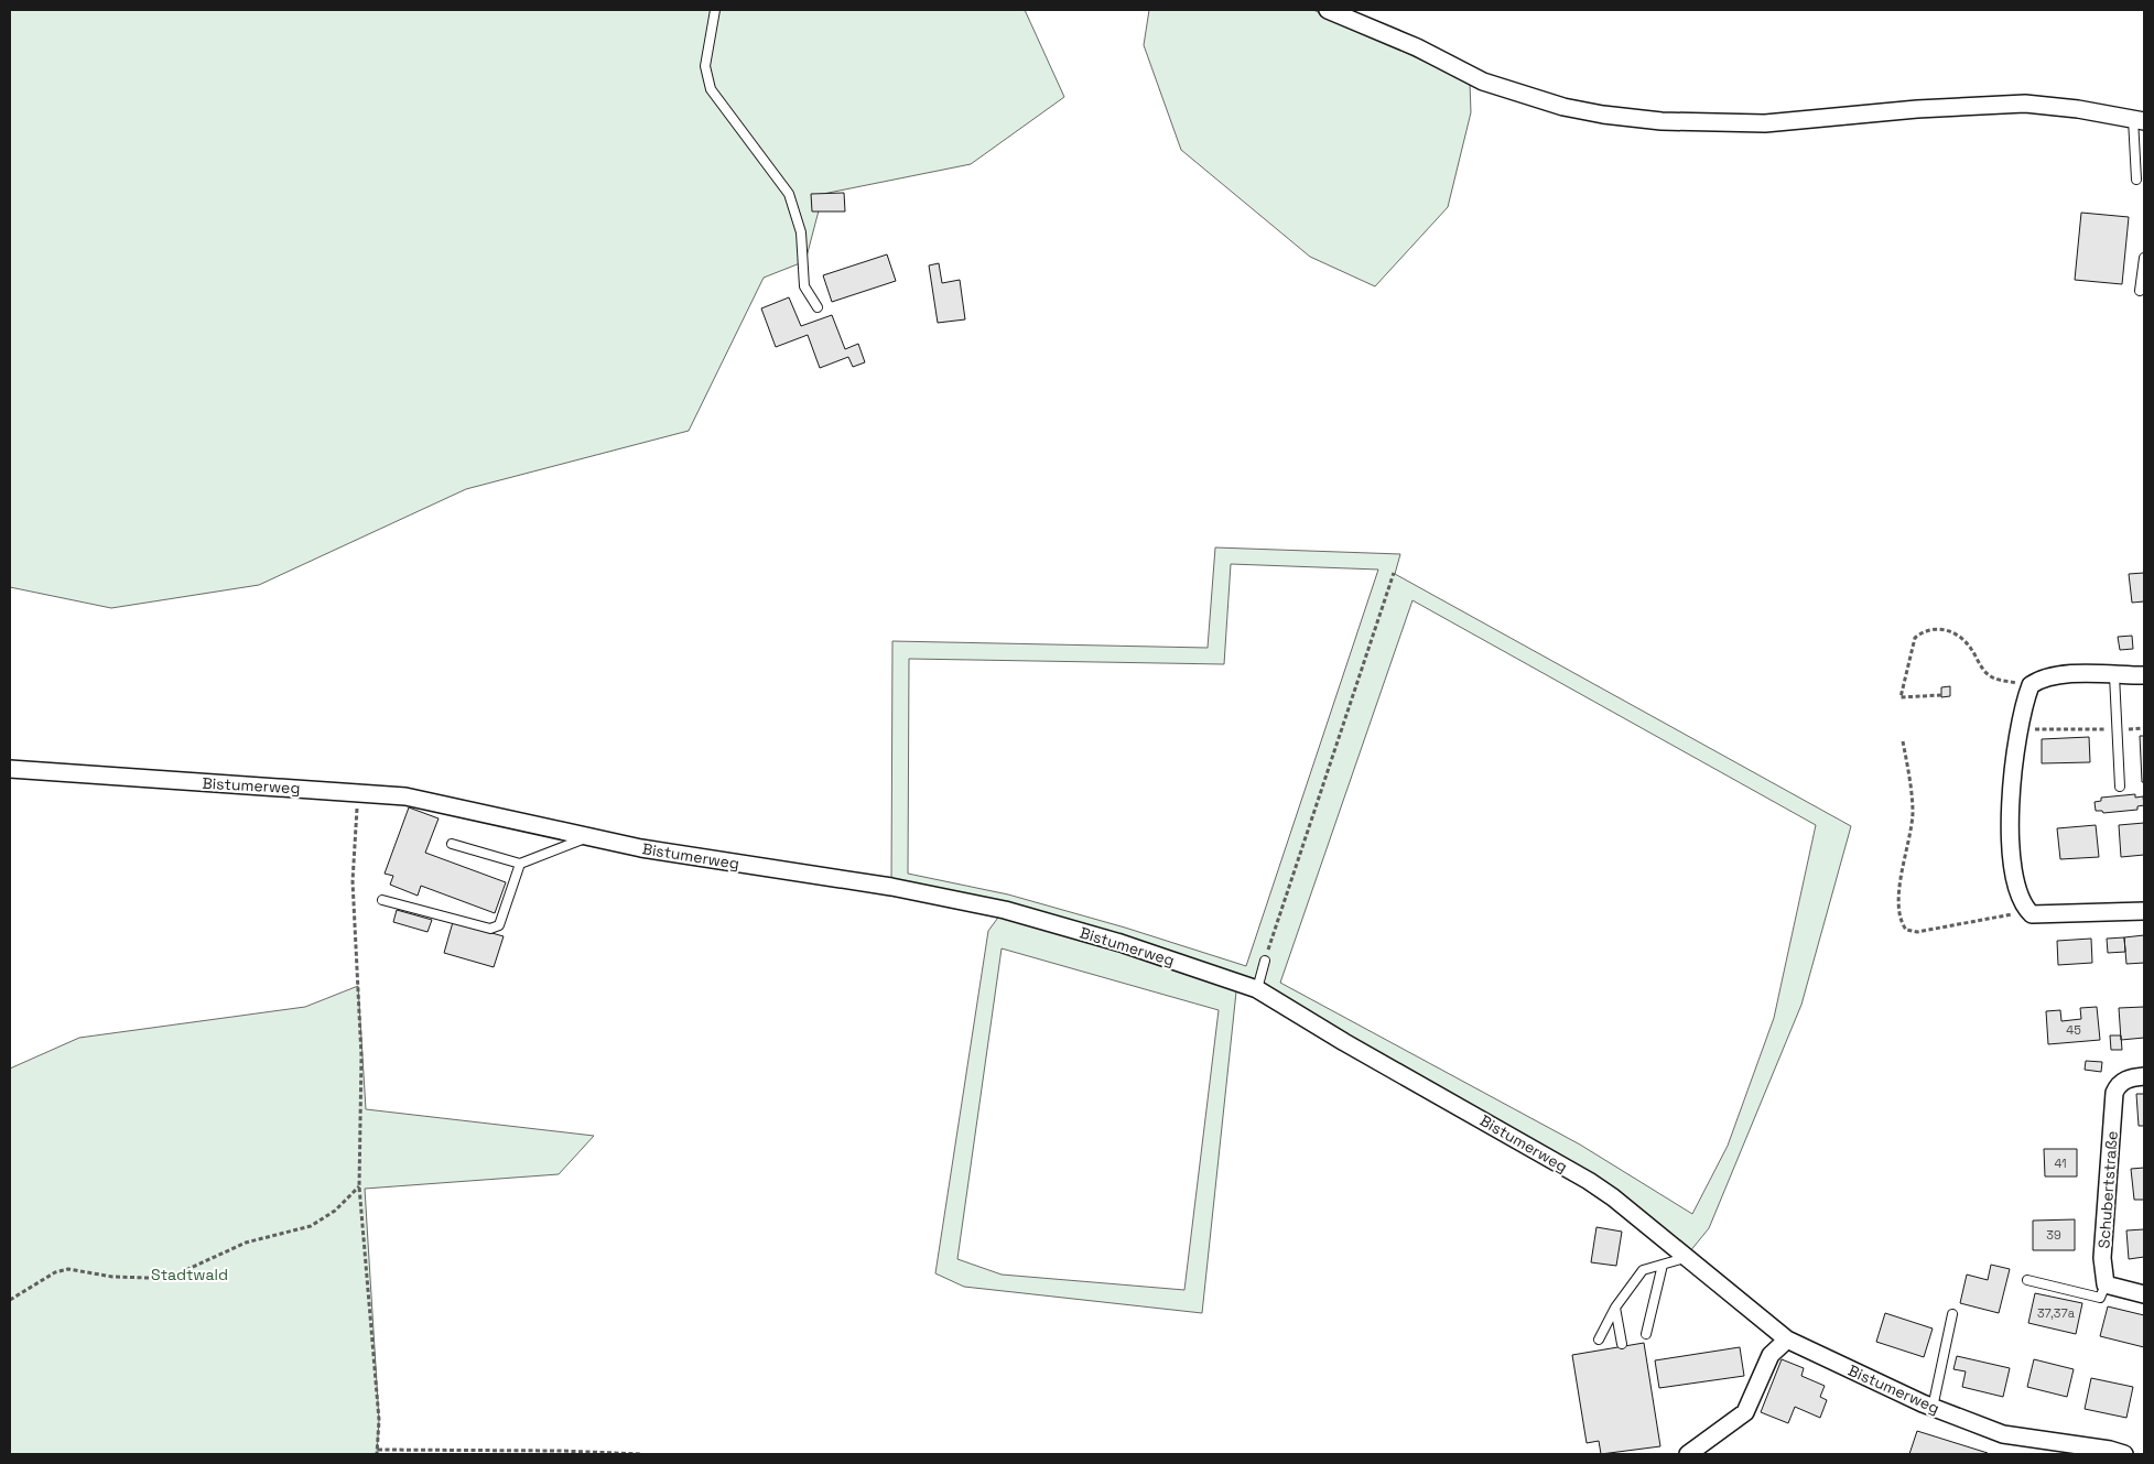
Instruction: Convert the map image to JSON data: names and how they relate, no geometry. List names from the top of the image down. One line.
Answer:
{"streets":{"street":["Bistumerweg","Schubertstraße"]},"parks":["Stadtwald"],"house_numbers":["45","41","39","37,37a"]}
